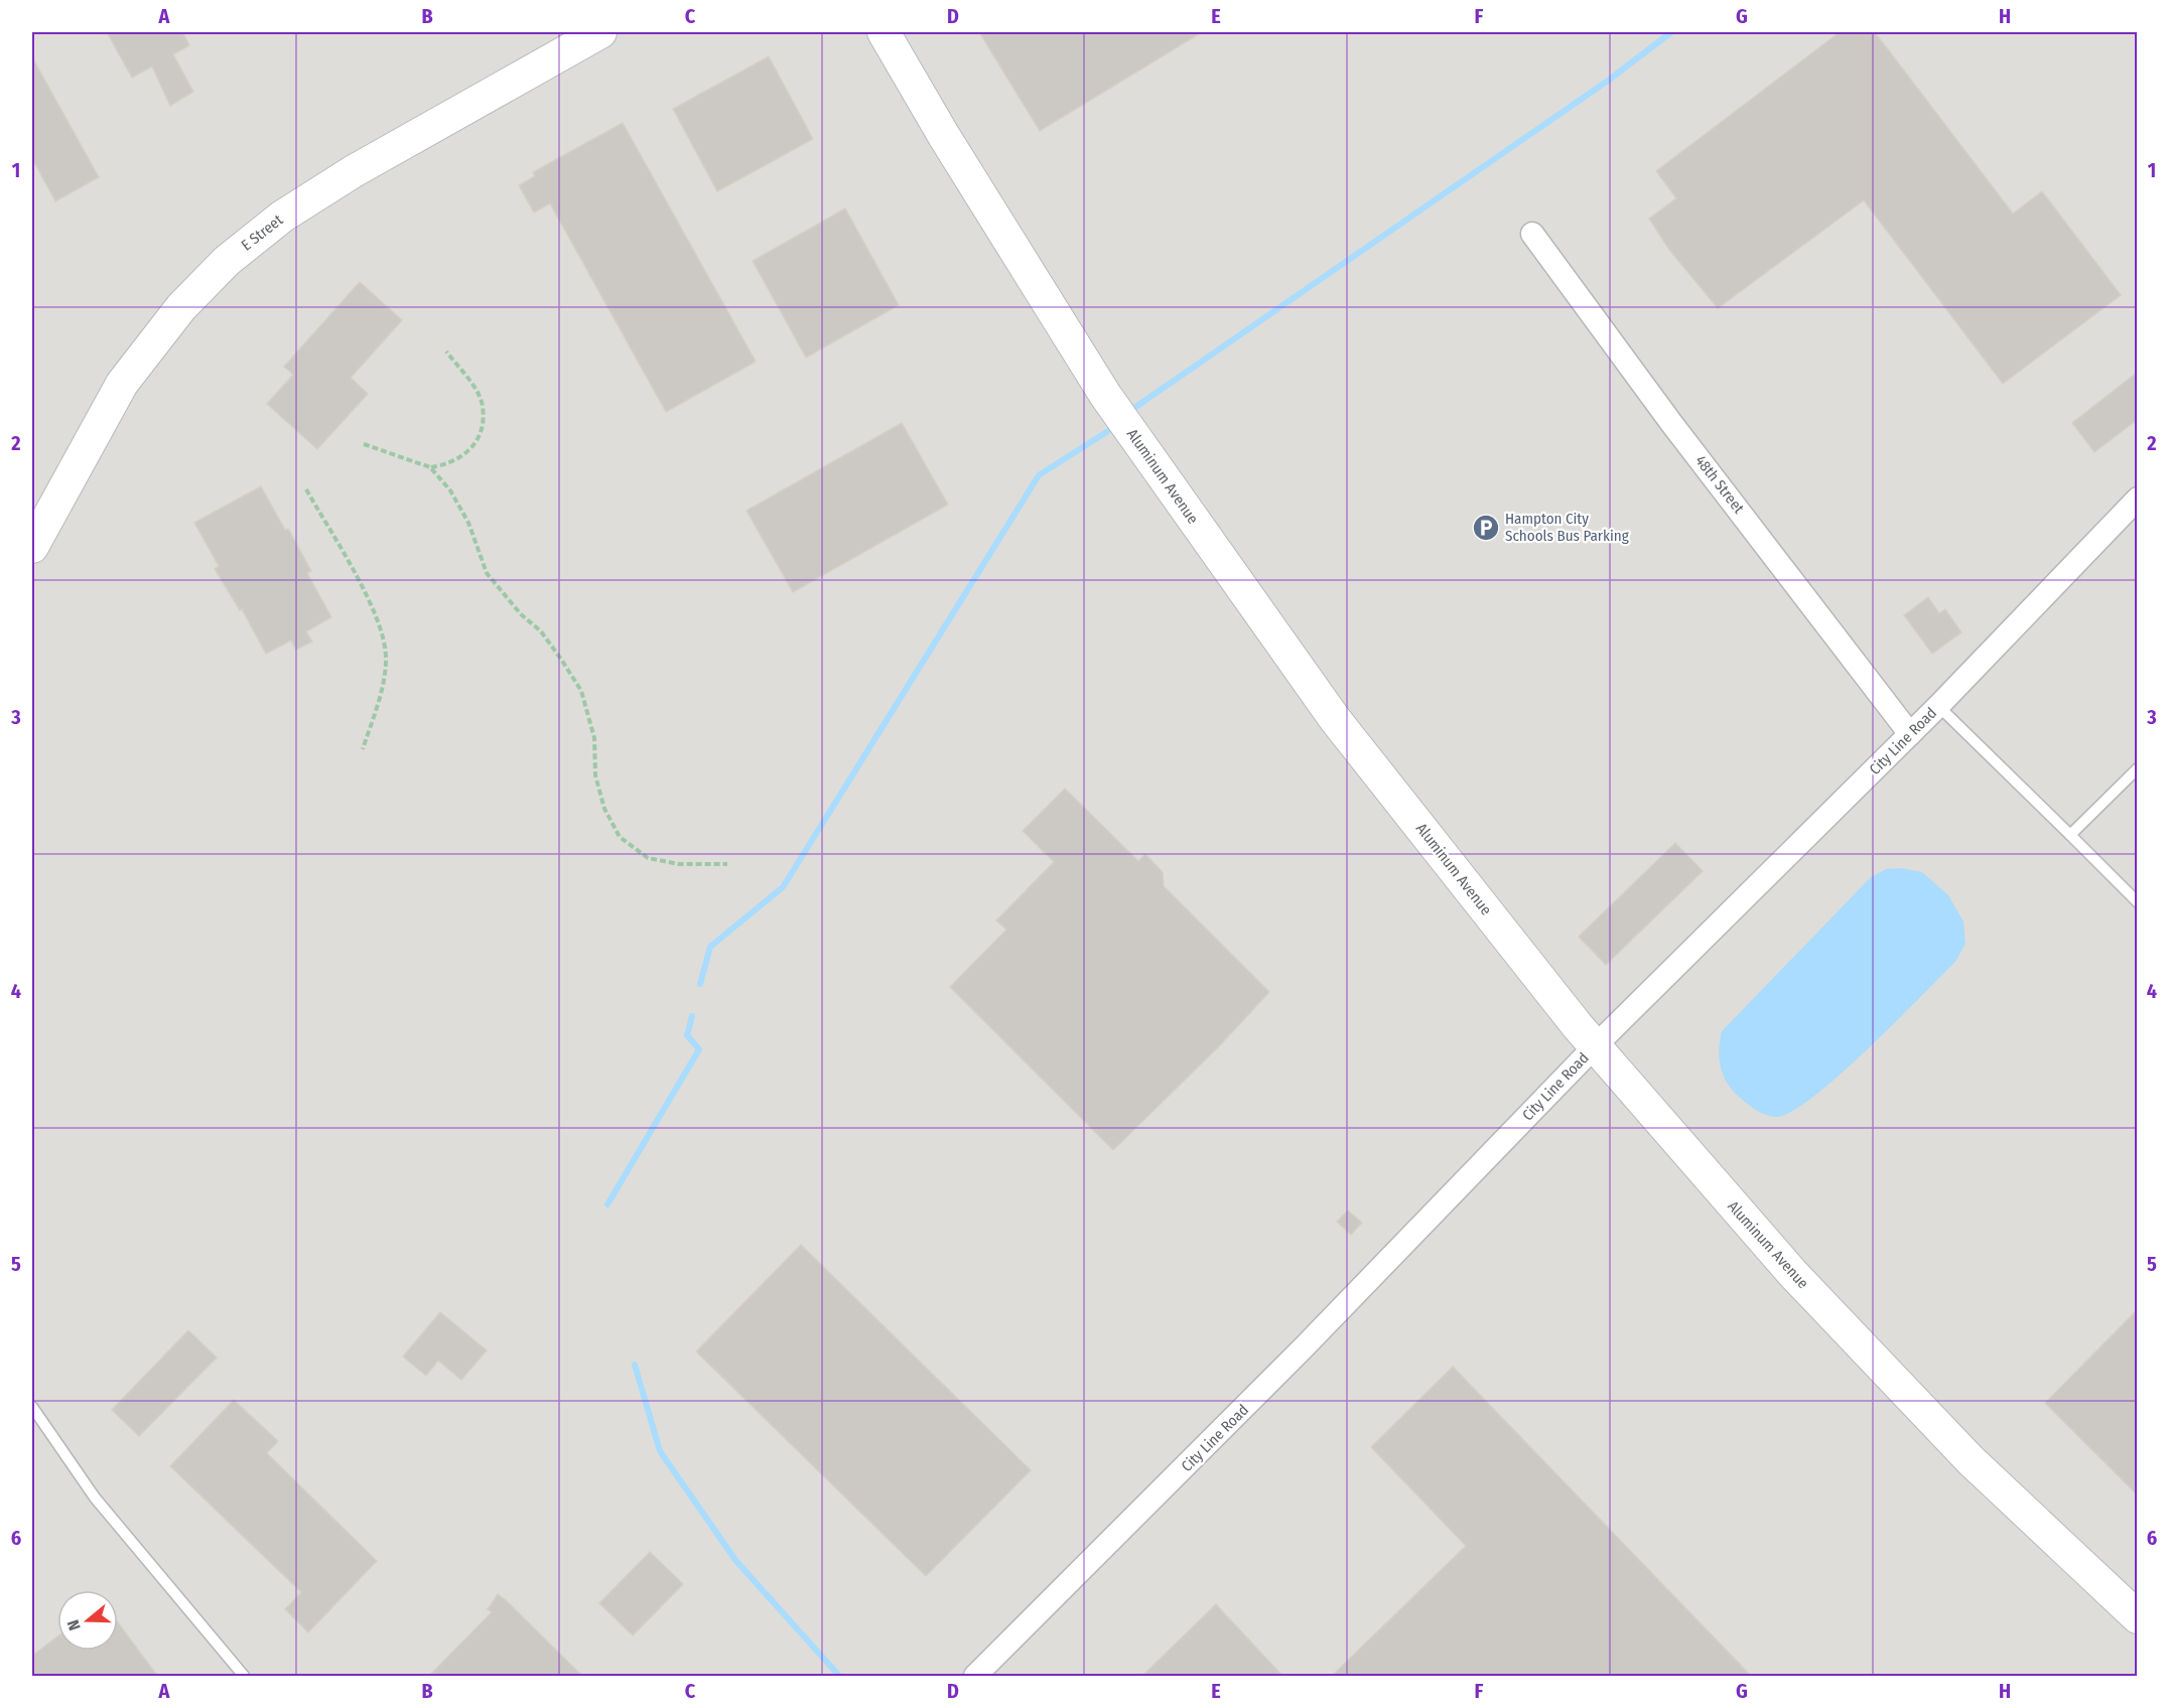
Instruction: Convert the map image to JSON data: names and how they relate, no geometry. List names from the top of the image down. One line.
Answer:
{"streets":{"street":["E Street","Aluminum Avenue","48th Street","City Line Road"]},"crossings":[["Aluminum Avenue","City Line Road"],["48th Street","City Line Road"]],"places":{"parking":["Hampton City Schools Bus Parking"]},"north":"left","grid":{"columns":["A","B","C","D","E","F","G","H"],"rows":["1","2","3","4","5","6"]}}
